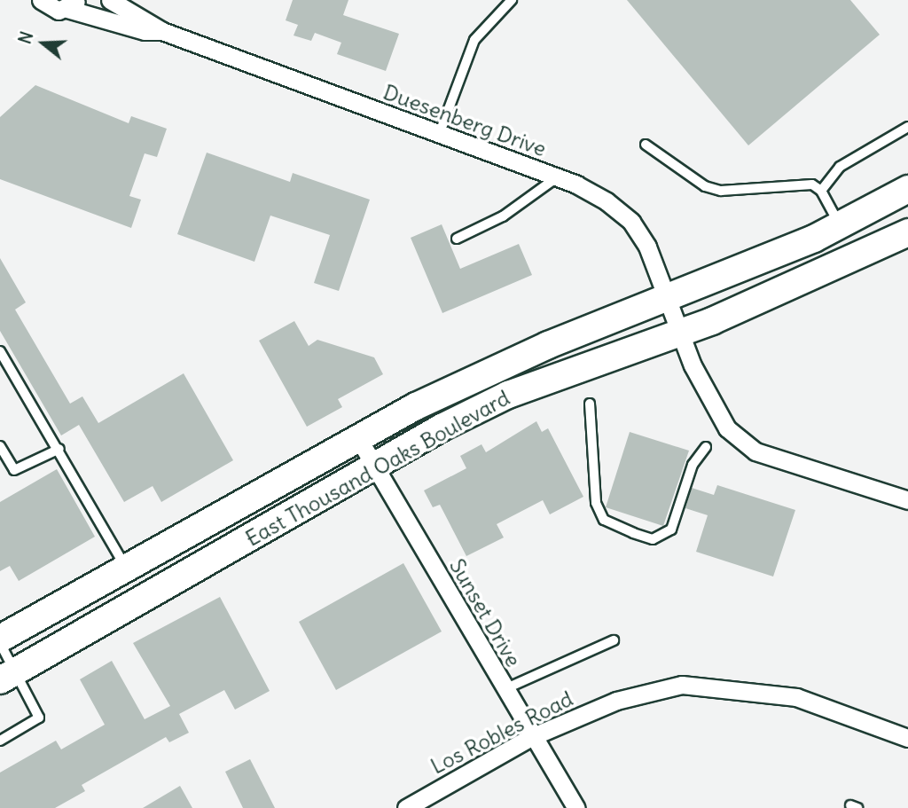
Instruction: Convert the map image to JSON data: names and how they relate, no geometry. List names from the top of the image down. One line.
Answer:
{"streets":{"main road":["East Thousand Oaks Boulevard"],"street":["Duesenberg Drive","Sunset Drive","Los Robles Road"]},"crossings":[["Duesenberg Drive","East Thousand Oaks Boulevard"],["East Thousand Oaks Boulevard","Sunset Drive"],["Sunset Drive","Los Robles Road"]],"north":"left"}
